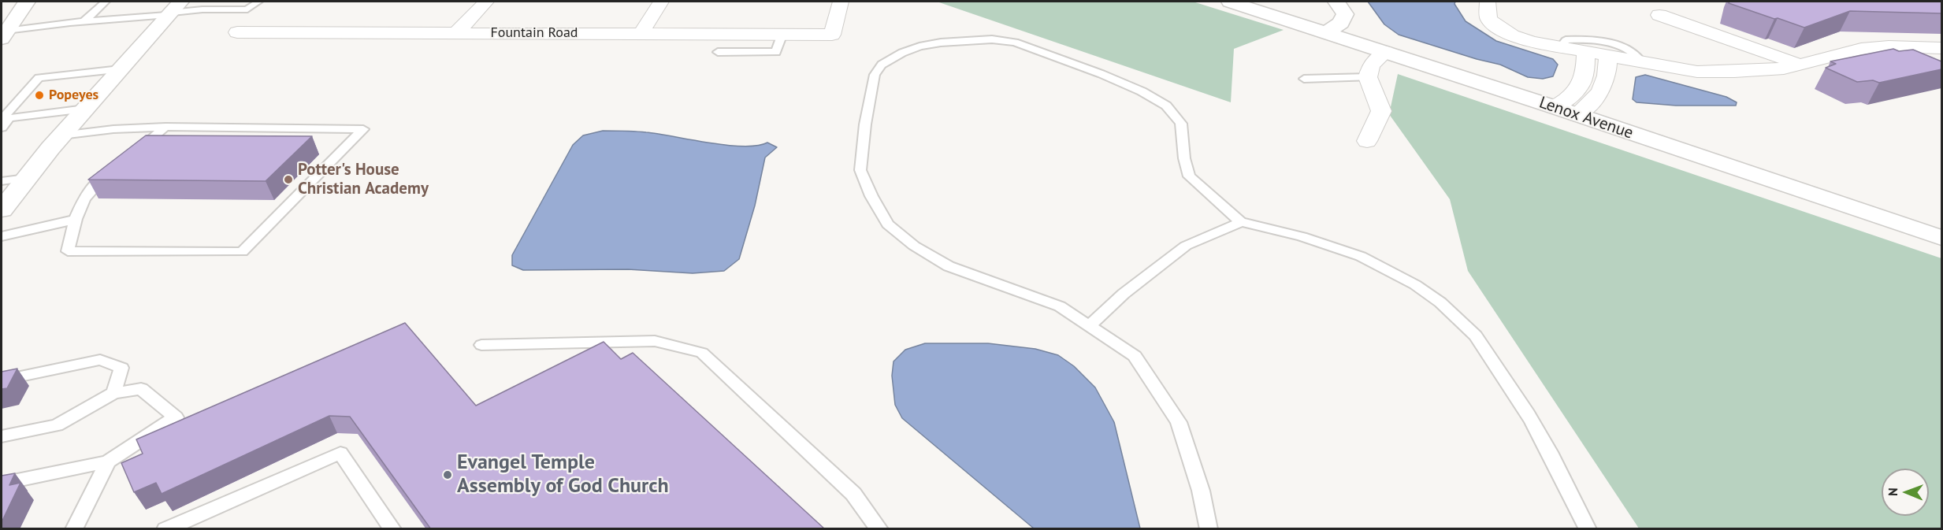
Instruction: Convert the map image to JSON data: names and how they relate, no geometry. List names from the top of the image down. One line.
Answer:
{"streets":{"main road":["Lenox Avenue"],"street":["Fountain Road"]},"places":["Popeyes","Potter's House Christian Academy","Evangel Temple Assembly of God Church"],"north":"left"}
